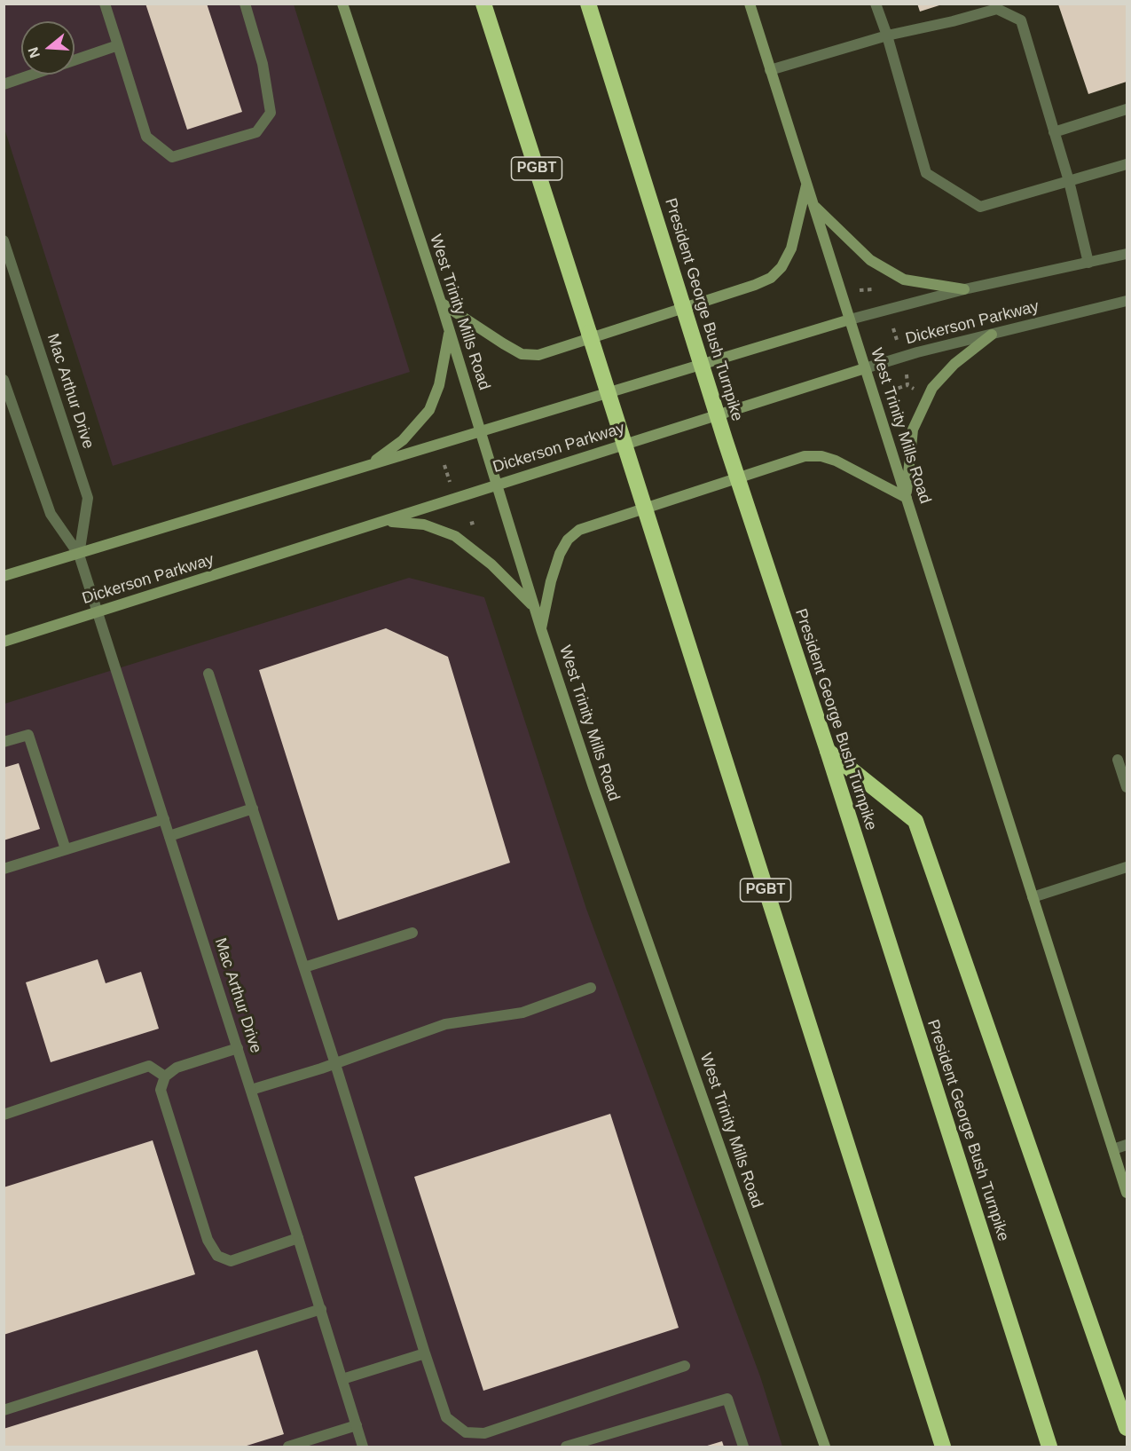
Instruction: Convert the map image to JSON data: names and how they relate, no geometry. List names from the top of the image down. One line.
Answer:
{"streets":{"highway":["PGBT","President George Bush Turnpike"],"main road":["West Trinity Mills Road","Dickerson Parkway"],"street":["Mac Arthur Drive"]},"crossings":[["West Trinity Mills Road","Dickerson Parkway"],["Dickerson Parkway","Mac Arthur Drive"]],"north":"left"}
